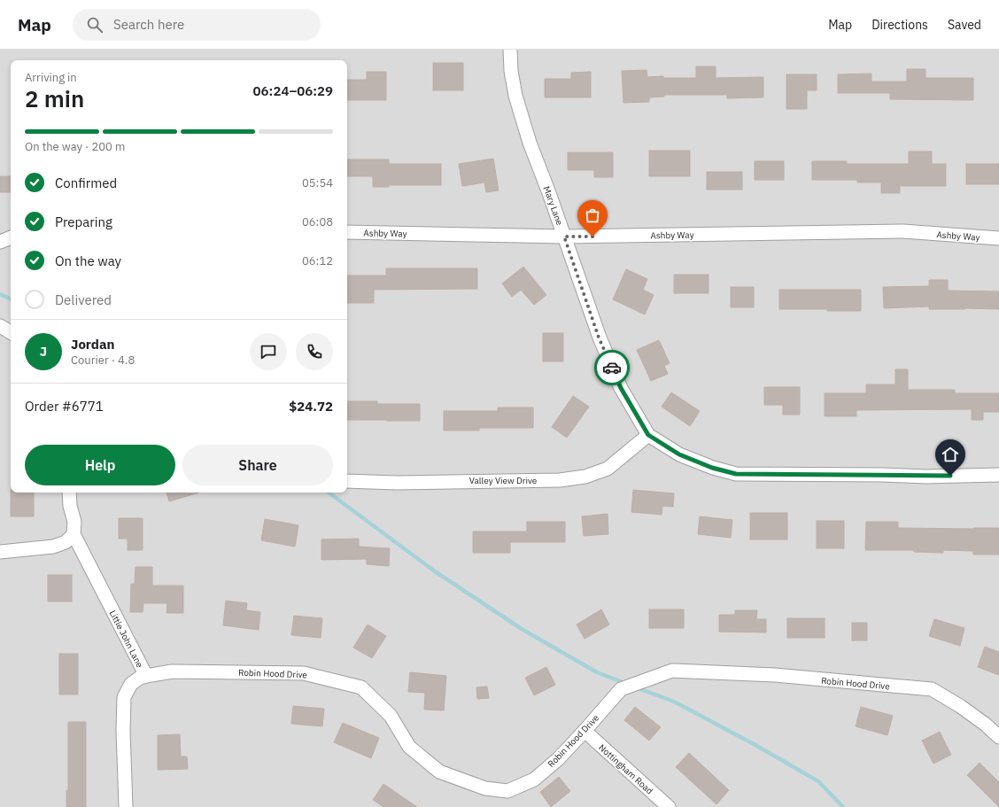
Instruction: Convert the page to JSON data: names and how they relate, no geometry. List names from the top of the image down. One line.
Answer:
{"streets":{"street":["Mary Lane","Ashby Way","Valley View Drive","Little John Lane","Robin Hood Drive","Nottingham Road"]},"crossings":[["Mary Lane","Ashby Way"],["Mary Lane","Valley View Drive"],["Little John Lane","Robin Hood Drive"],["Robin Hood Drive","Nottingham Road"]],"page":{"header":"Map","search":"Search here","nav":["Map","Directions","Saved"],"heading":["2 min","Arriving in","06:24–06:29"],"panel":["Jordan","Courier · 4.8","Order #6771","$24.72"],"bar":"On the way · 200 m","list":[["Confirmed","05:54"],["Preparing","06:08"],["On the way","06:12"],"Delivered"],"round":"J","buttons":["Help","Share"]}}
